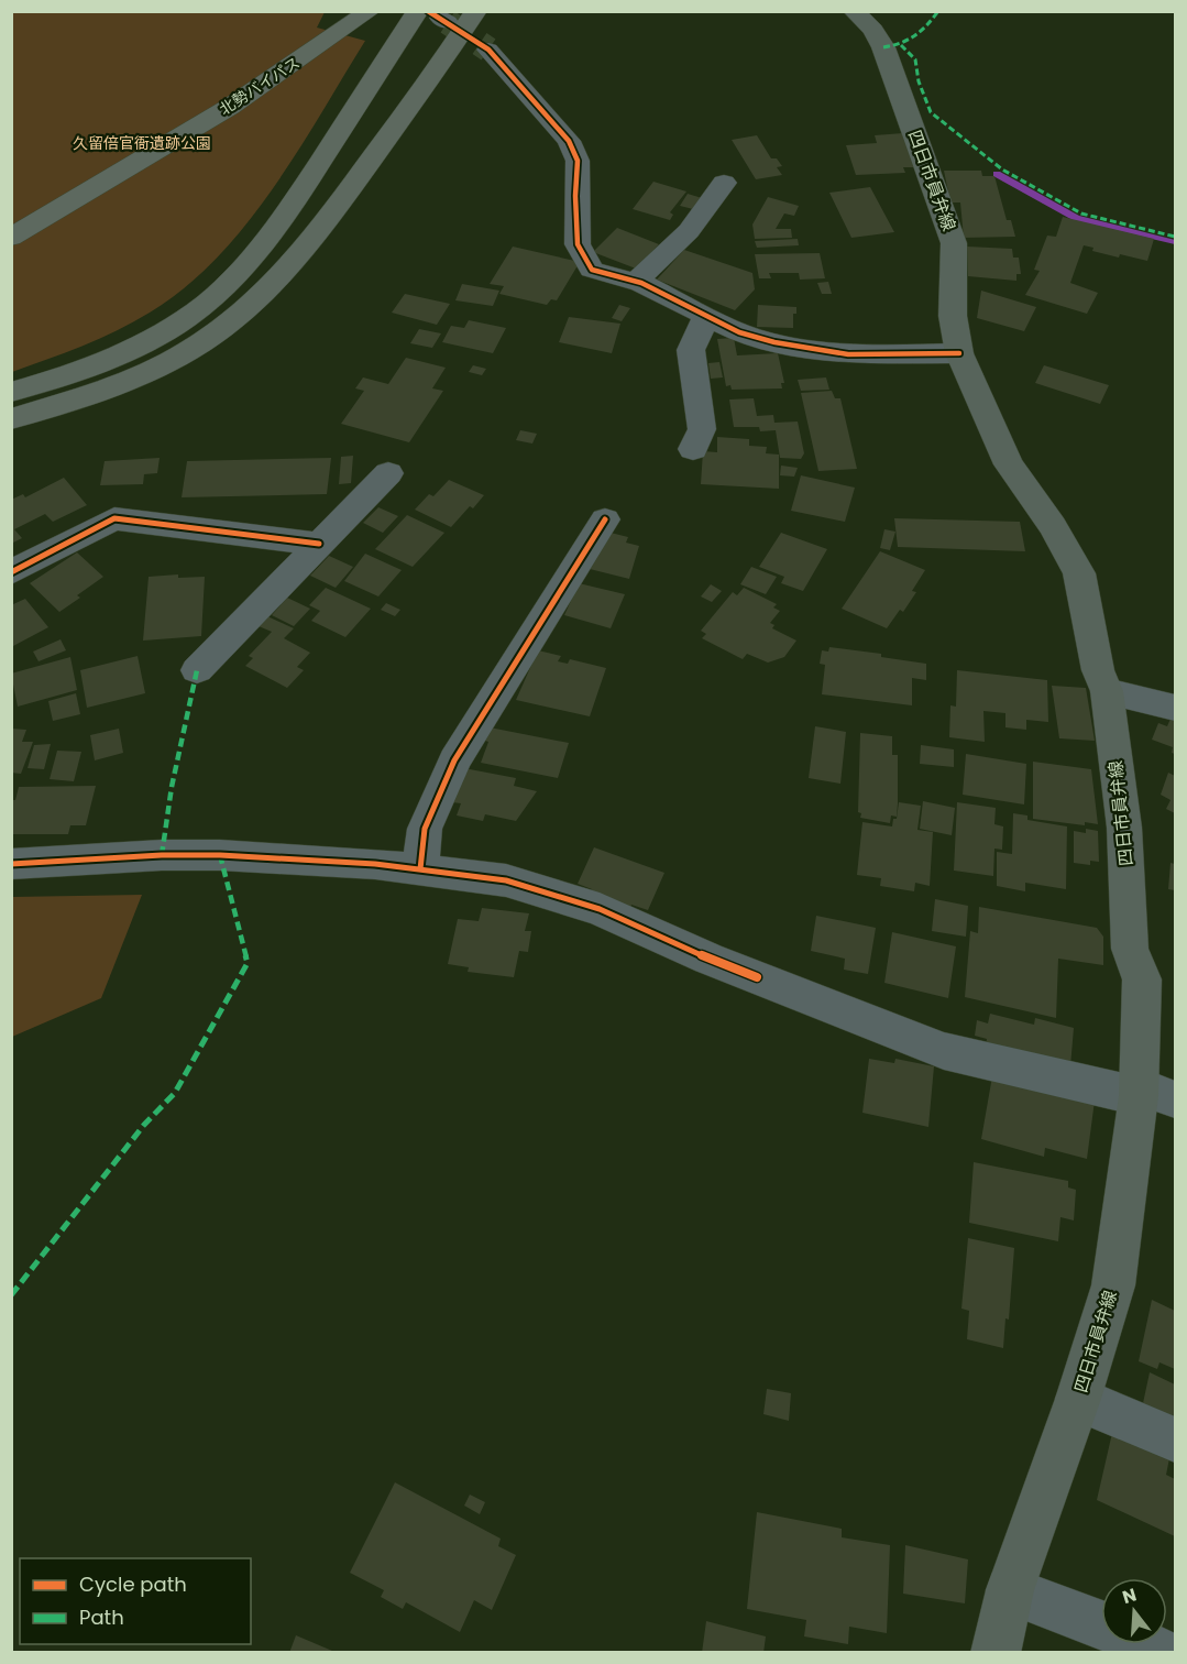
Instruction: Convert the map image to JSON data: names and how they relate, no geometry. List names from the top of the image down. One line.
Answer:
{"streets":{"highway":["北勢バイパス"],"main road":["四日市員弁線"]},"parks":["久留倍官衙遺跡公園"],"legend":["Cycle path","Path"],"north":"top"}
